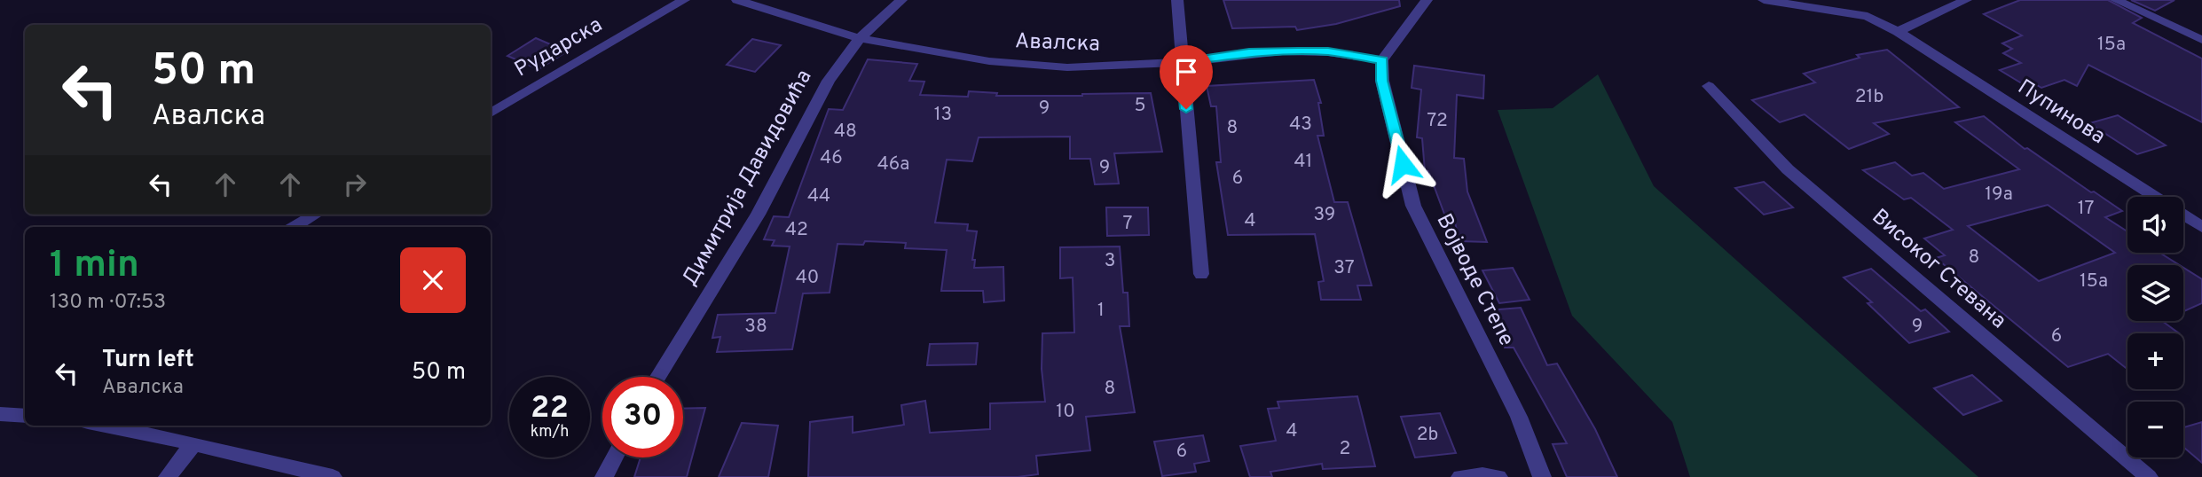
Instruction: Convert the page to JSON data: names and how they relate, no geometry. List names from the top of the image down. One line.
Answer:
{"streets":{"street":["Авалска","Рударска","Пупинова","Димитрија Давидовића","Високог Стевана","Војводе Степе"]},"crossings":[["Авалска","Димитрија Давидовића"],["Авалска","Војводе Степе"]],"house_numbers":["15a","21b","5","9","13","72","43","8","48","46","41","46a","9","6","19a","44","17","39","4","7","42","8","3","37","40","15a","1","38","9","6","8","10","4","2b","2","6"],"page":{"turn":["50 m","Авалска"],"map_buttons":["+","−"],"heading":["1 min","130 m · 07:53"],"list":[{"name":"Turn left","note":"Авалска","value":"50 m"}],"speed":"22 km/h","limit":"30"}}
